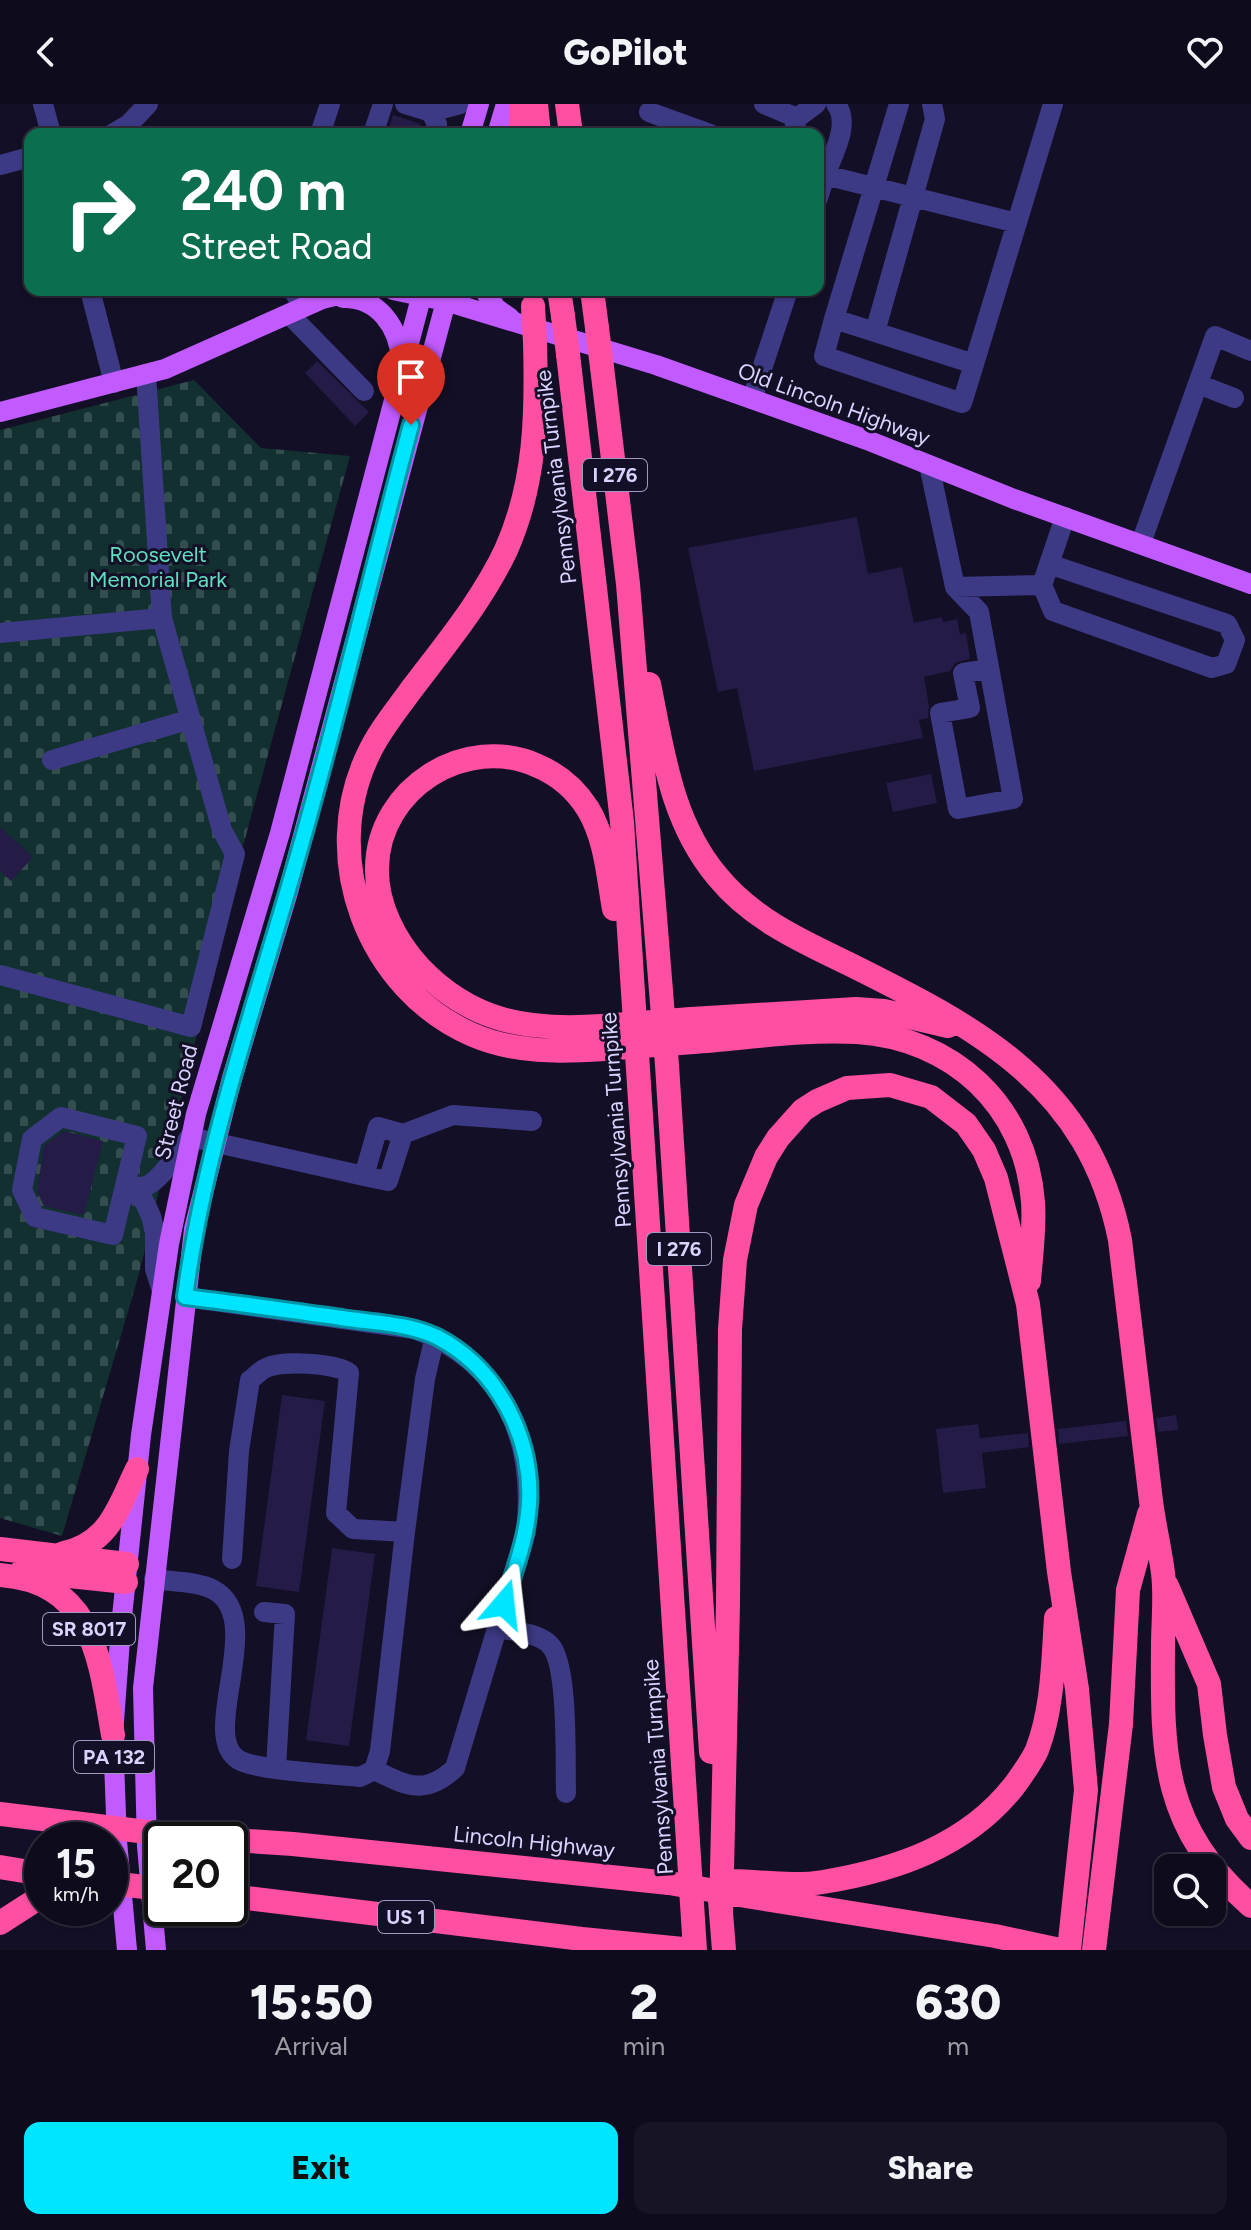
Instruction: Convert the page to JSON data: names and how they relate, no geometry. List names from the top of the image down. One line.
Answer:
{"streets":{"highway":["I 276","Pennsylvania Turnpike","SR 8017","Lincoln Highway","US 1"],"main road":["Old Lincoln Highway","Street Road","PA 132"]},"crossings":[["Old Lincoln Highway","PA 132"],["I 276","Lincoln Highway"],["Pennsylvania Turnpike","US 1"],["Street Road","SR 8017"]],"parks":["Roosevelt Memorial Park"],"page":{"header":"GoPilot","turn":["240 m","Street Road"],"speed":"15 km/h","limit":"20","eta":["15:50","Arrival","2","min","630","m"],"buttons":["Exit","Share"]}}
